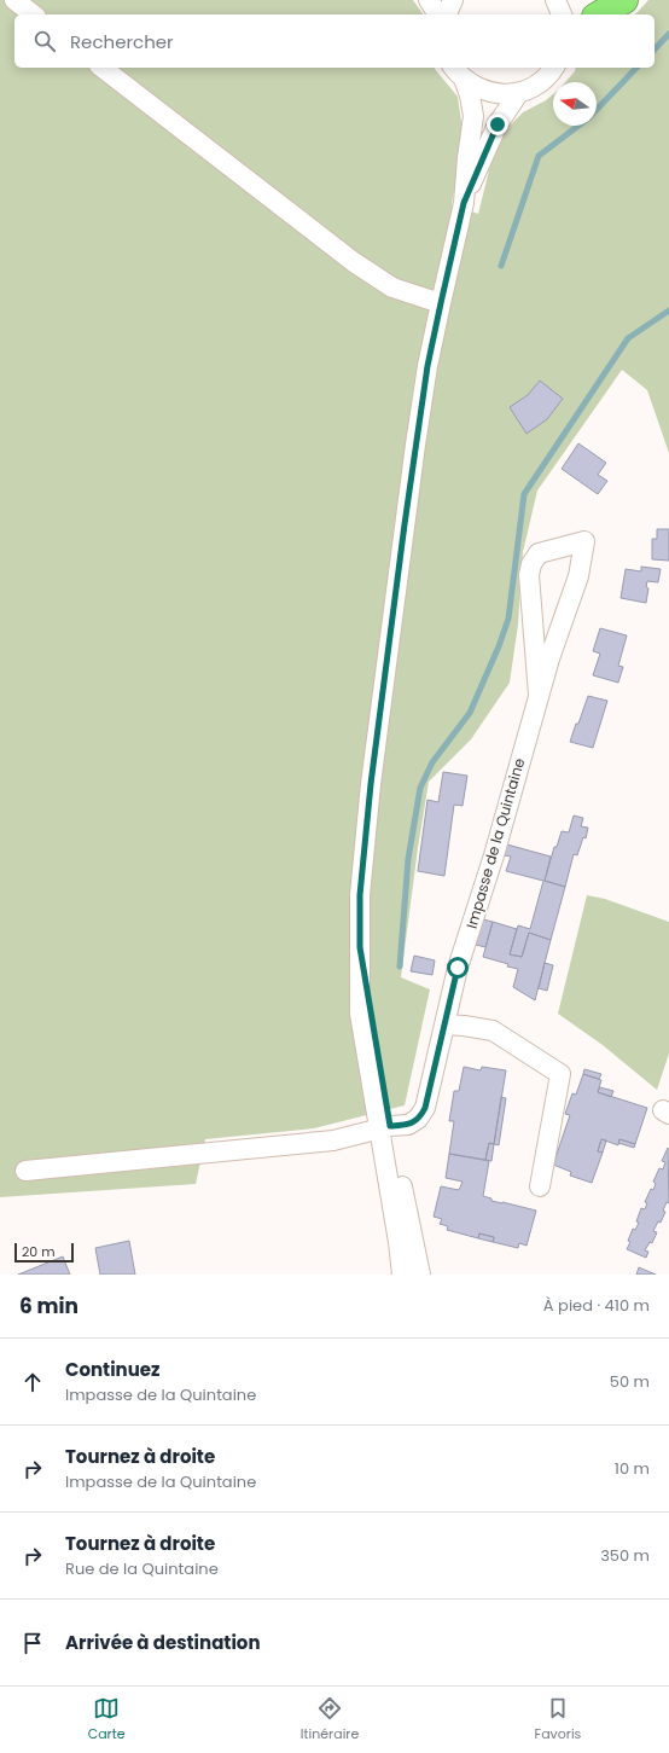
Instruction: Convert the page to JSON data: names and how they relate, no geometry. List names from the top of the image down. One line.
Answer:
{"streets":{"street":["Impasse de la Quintaine"]},"scale_bar":"20 m","north":"left","page":{"search":"Rechercher","scale":"20 m","heading":["6 min","À pied · 410 m"],"list":[["Continuez","Impasse de la Quintaine","50 m"],["Tournez à droite","Impasse de la Quintaine","10 m"],["Tournez à droite","Rue de la Quintaine","350 m"],"Arrivée à destination"],"nav":["Carte","Itinéraire","Favoris"]}}
